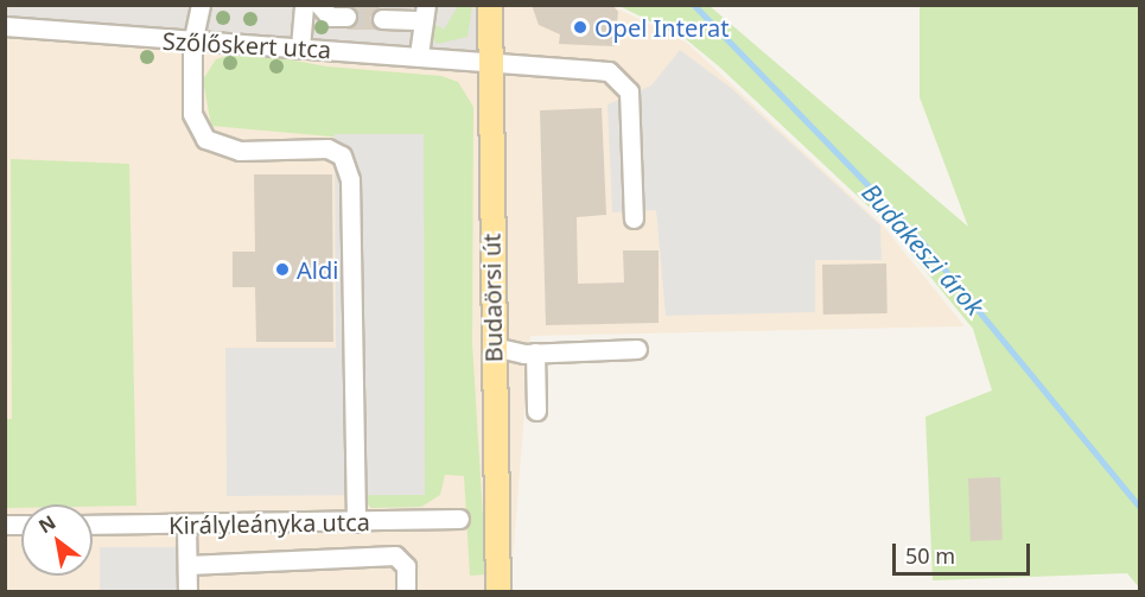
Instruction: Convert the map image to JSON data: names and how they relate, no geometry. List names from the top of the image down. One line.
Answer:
{"streets":{"main road":["Budaörsi út"],"street":["Szőlőskert utca","Királyleányka utca"]},"crossings":[["Szőlőskert utca","Budaörsi út"]],"water":["Budakeszi árok"],"places":["Opel Interat","Aldi"],"scale_bar":"50 m","north":"top left"}
